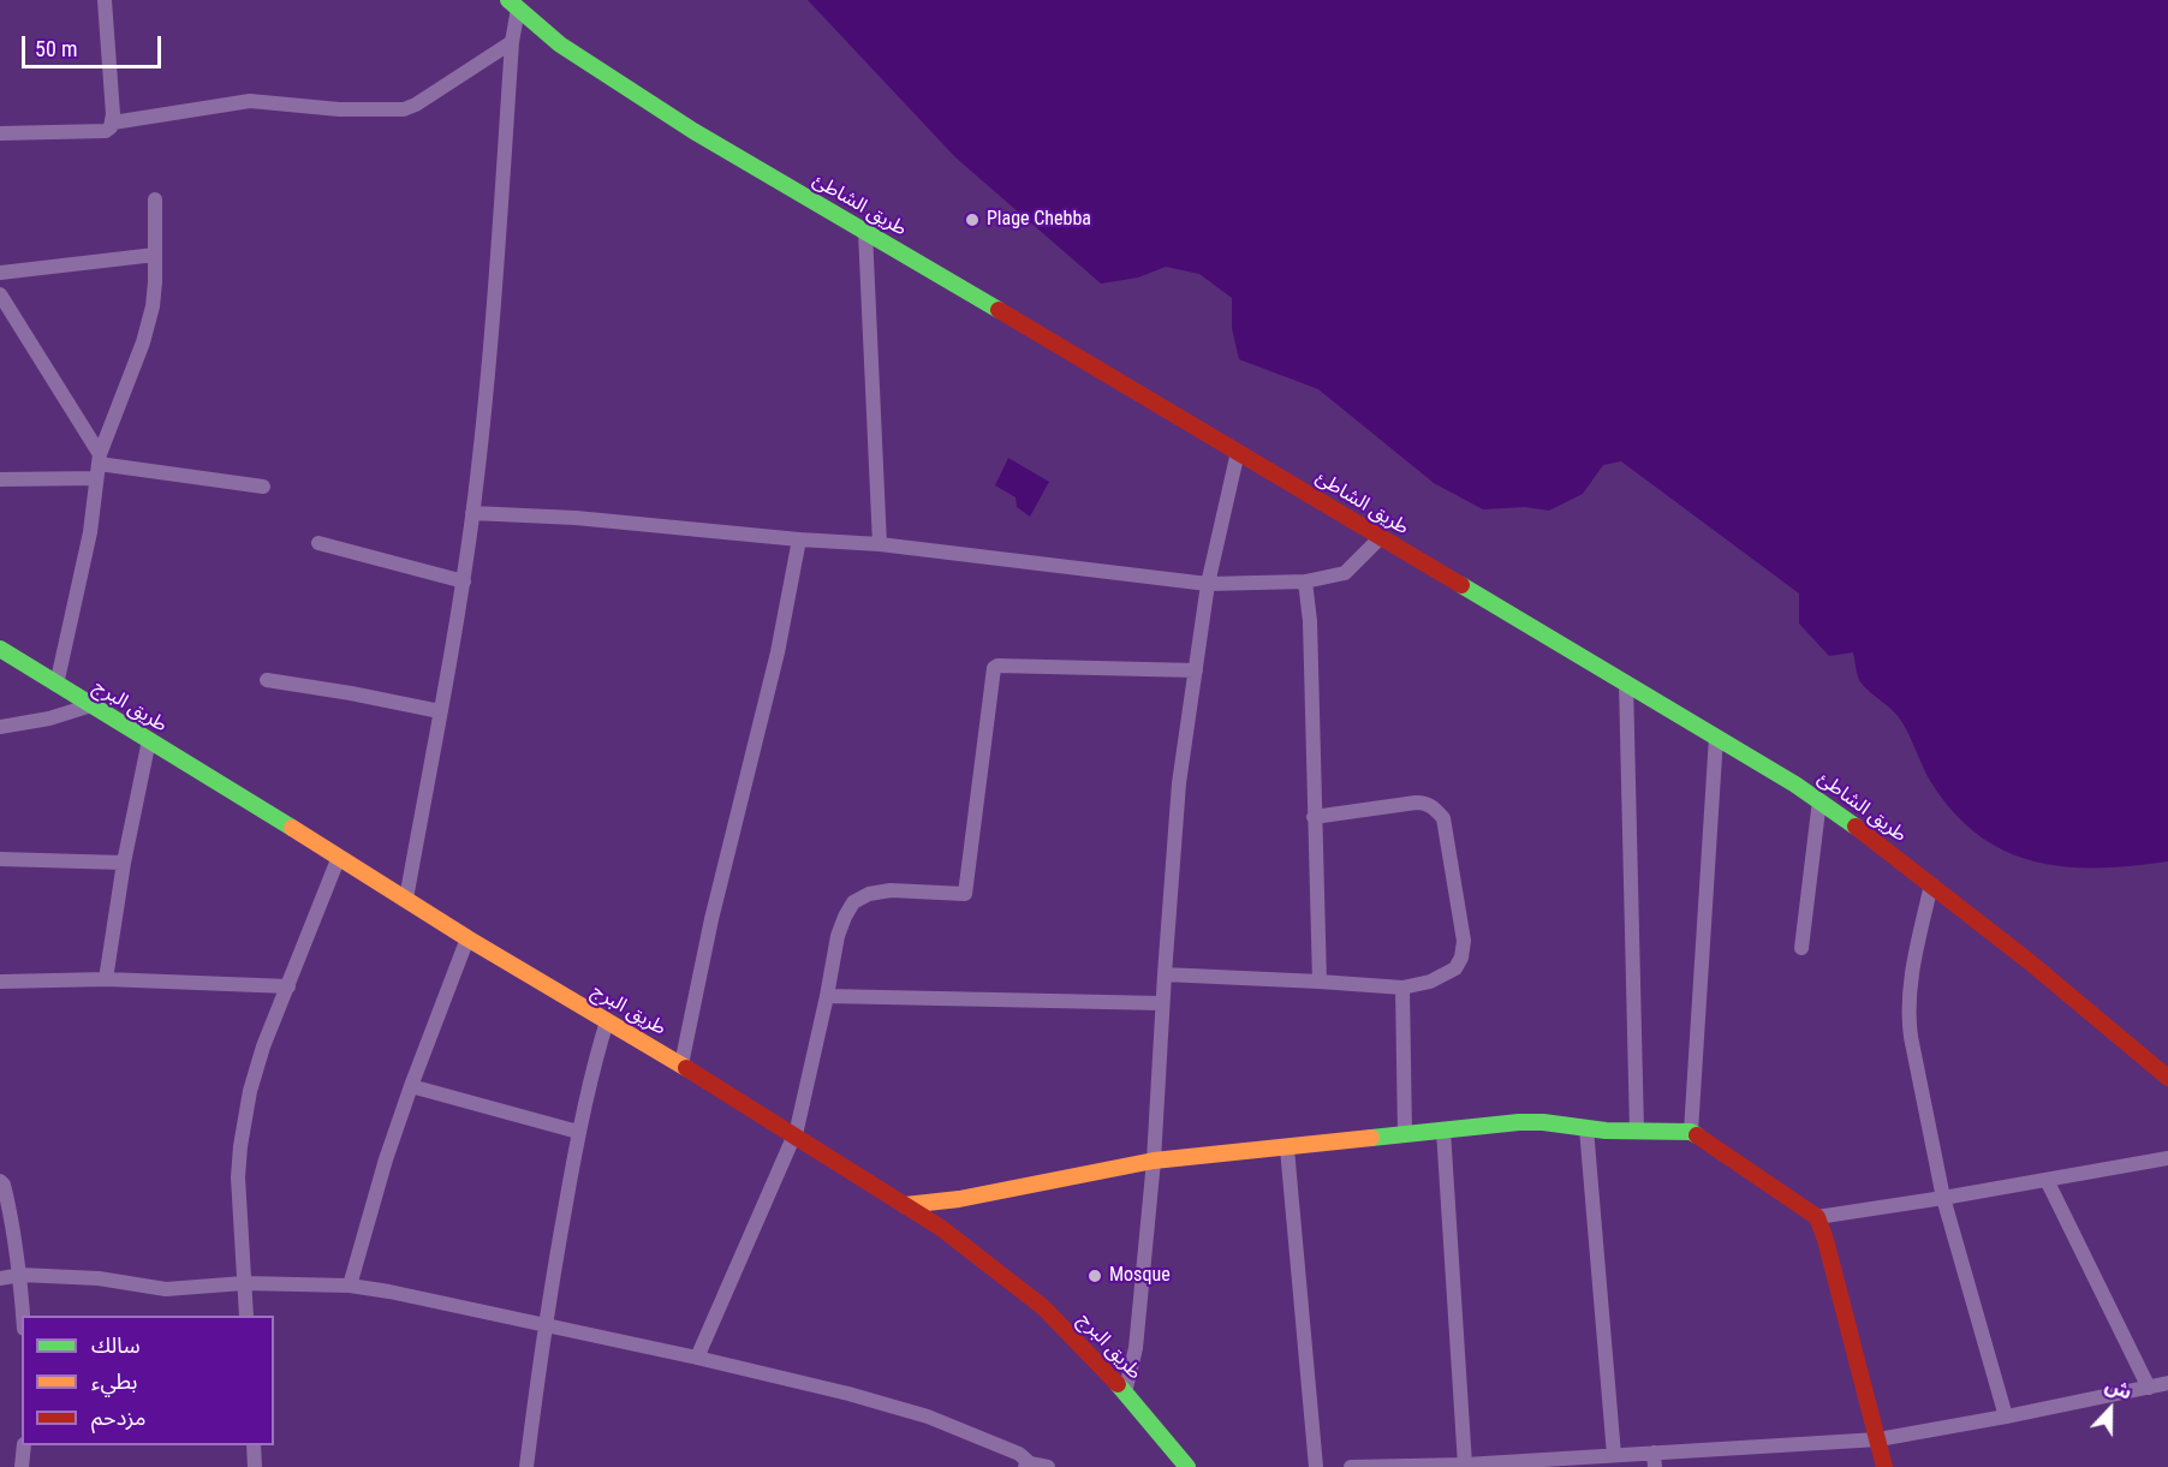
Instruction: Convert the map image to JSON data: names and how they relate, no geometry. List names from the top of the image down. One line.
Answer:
{"streets":{"street":["طريق الشاطئ","طريق البرج"]},"places":["Plage Chebba","Mosque"],"legend":["سالك","بطيء","مزدحم"],"scale_bar":"50 m","north":"top"}
